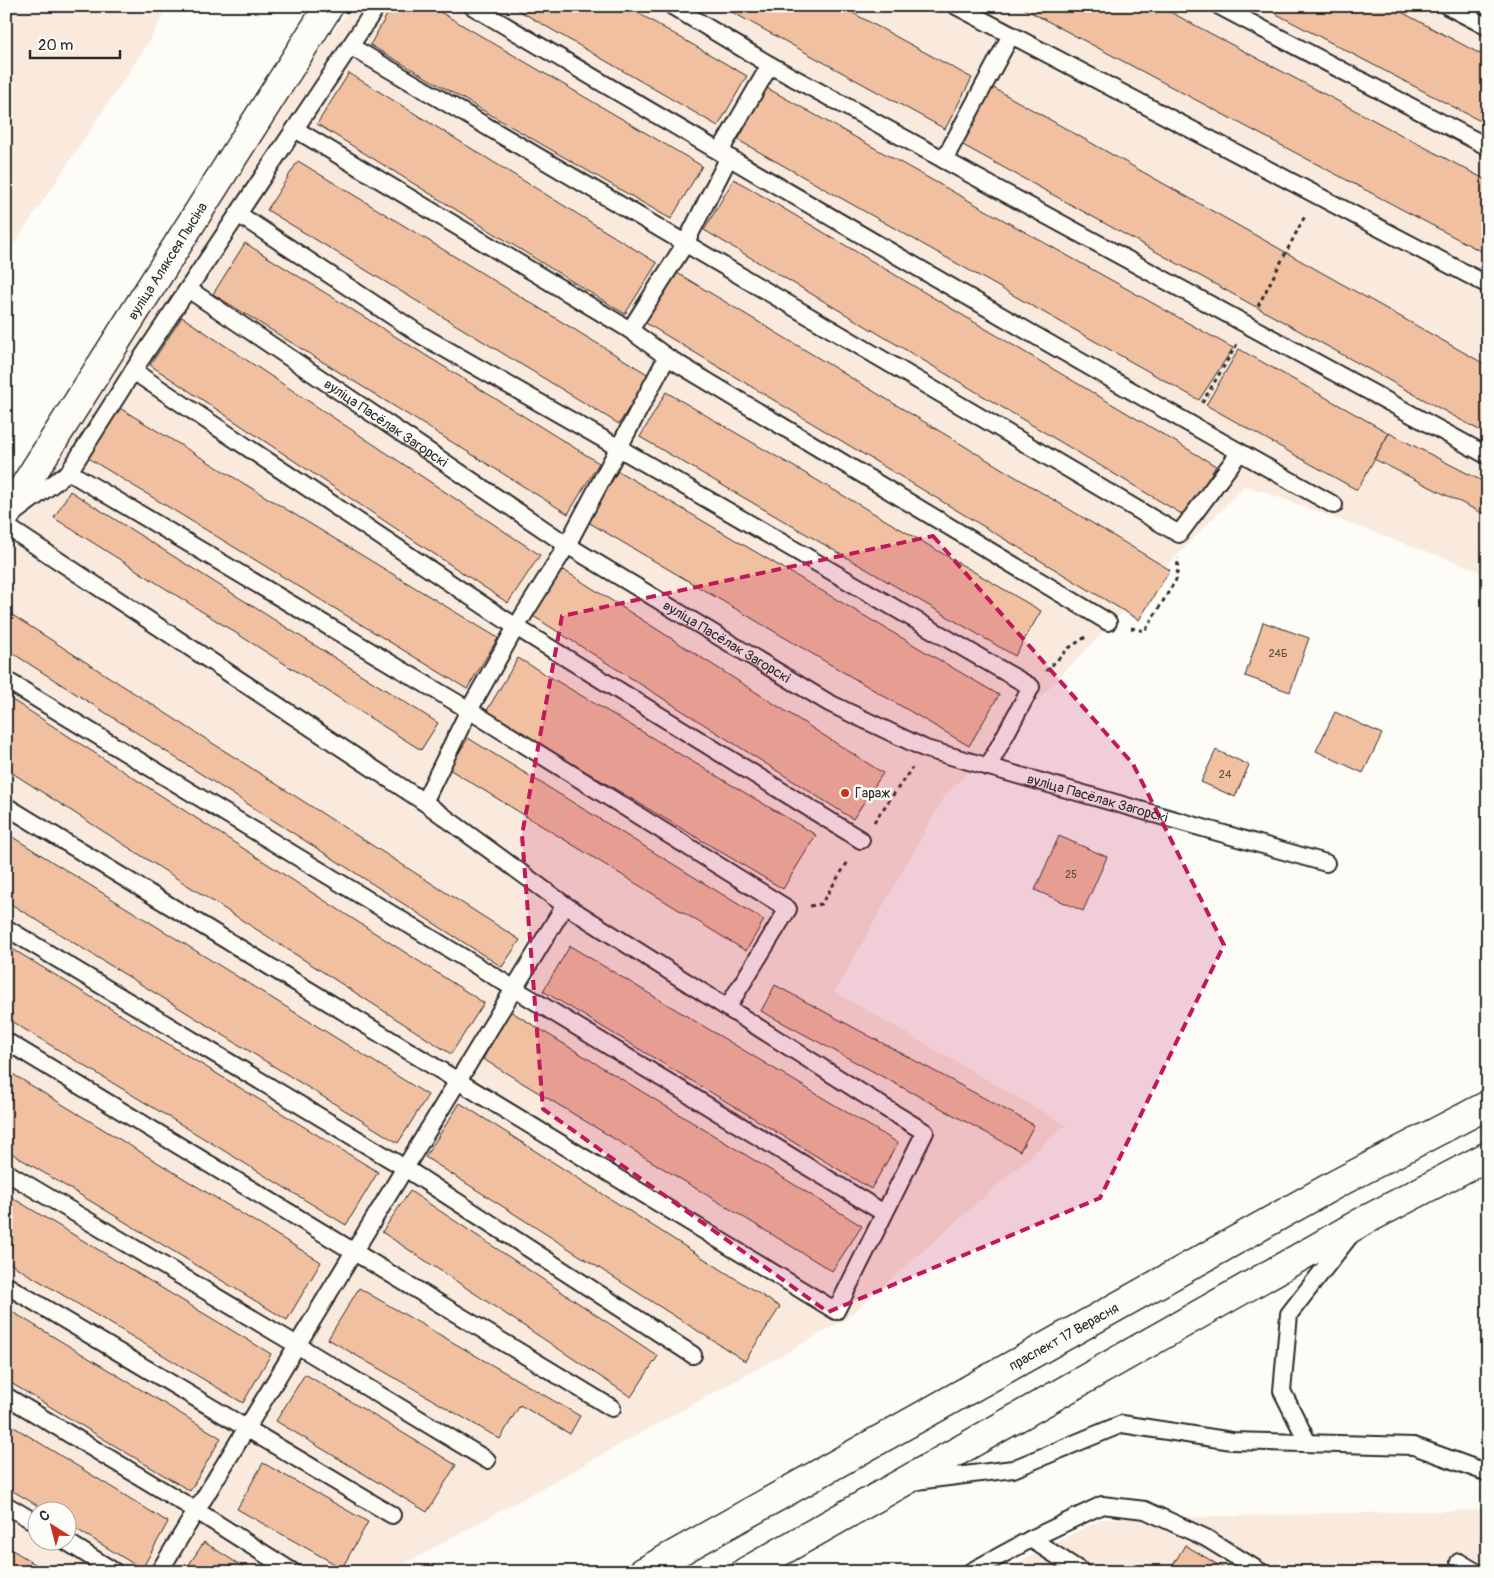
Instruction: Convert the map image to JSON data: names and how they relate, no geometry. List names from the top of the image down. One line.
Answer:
{"streets":{"main road":["вуліца Аляксея Пысіна","праспект 17 Верасня"],"lane":["вуліца Пасёлак Загорскі"]},"places":["Гараж"],"house_numbers":["24Б","24","25"],"scale_bar":"20 m","north":"top left"}
